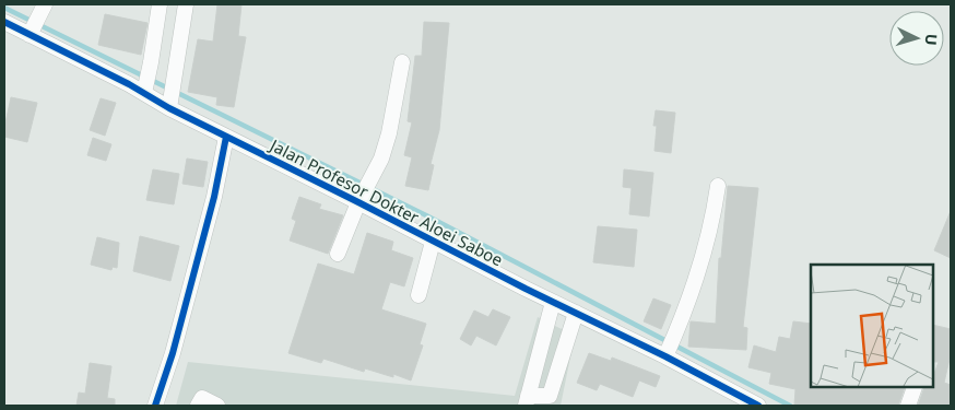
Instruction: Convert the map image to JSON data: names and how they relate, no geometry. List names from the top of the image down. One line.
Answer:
{"streets":{"street":["Jalan Profesor Dokter Aloei Saboe"]},"north":"right"}
